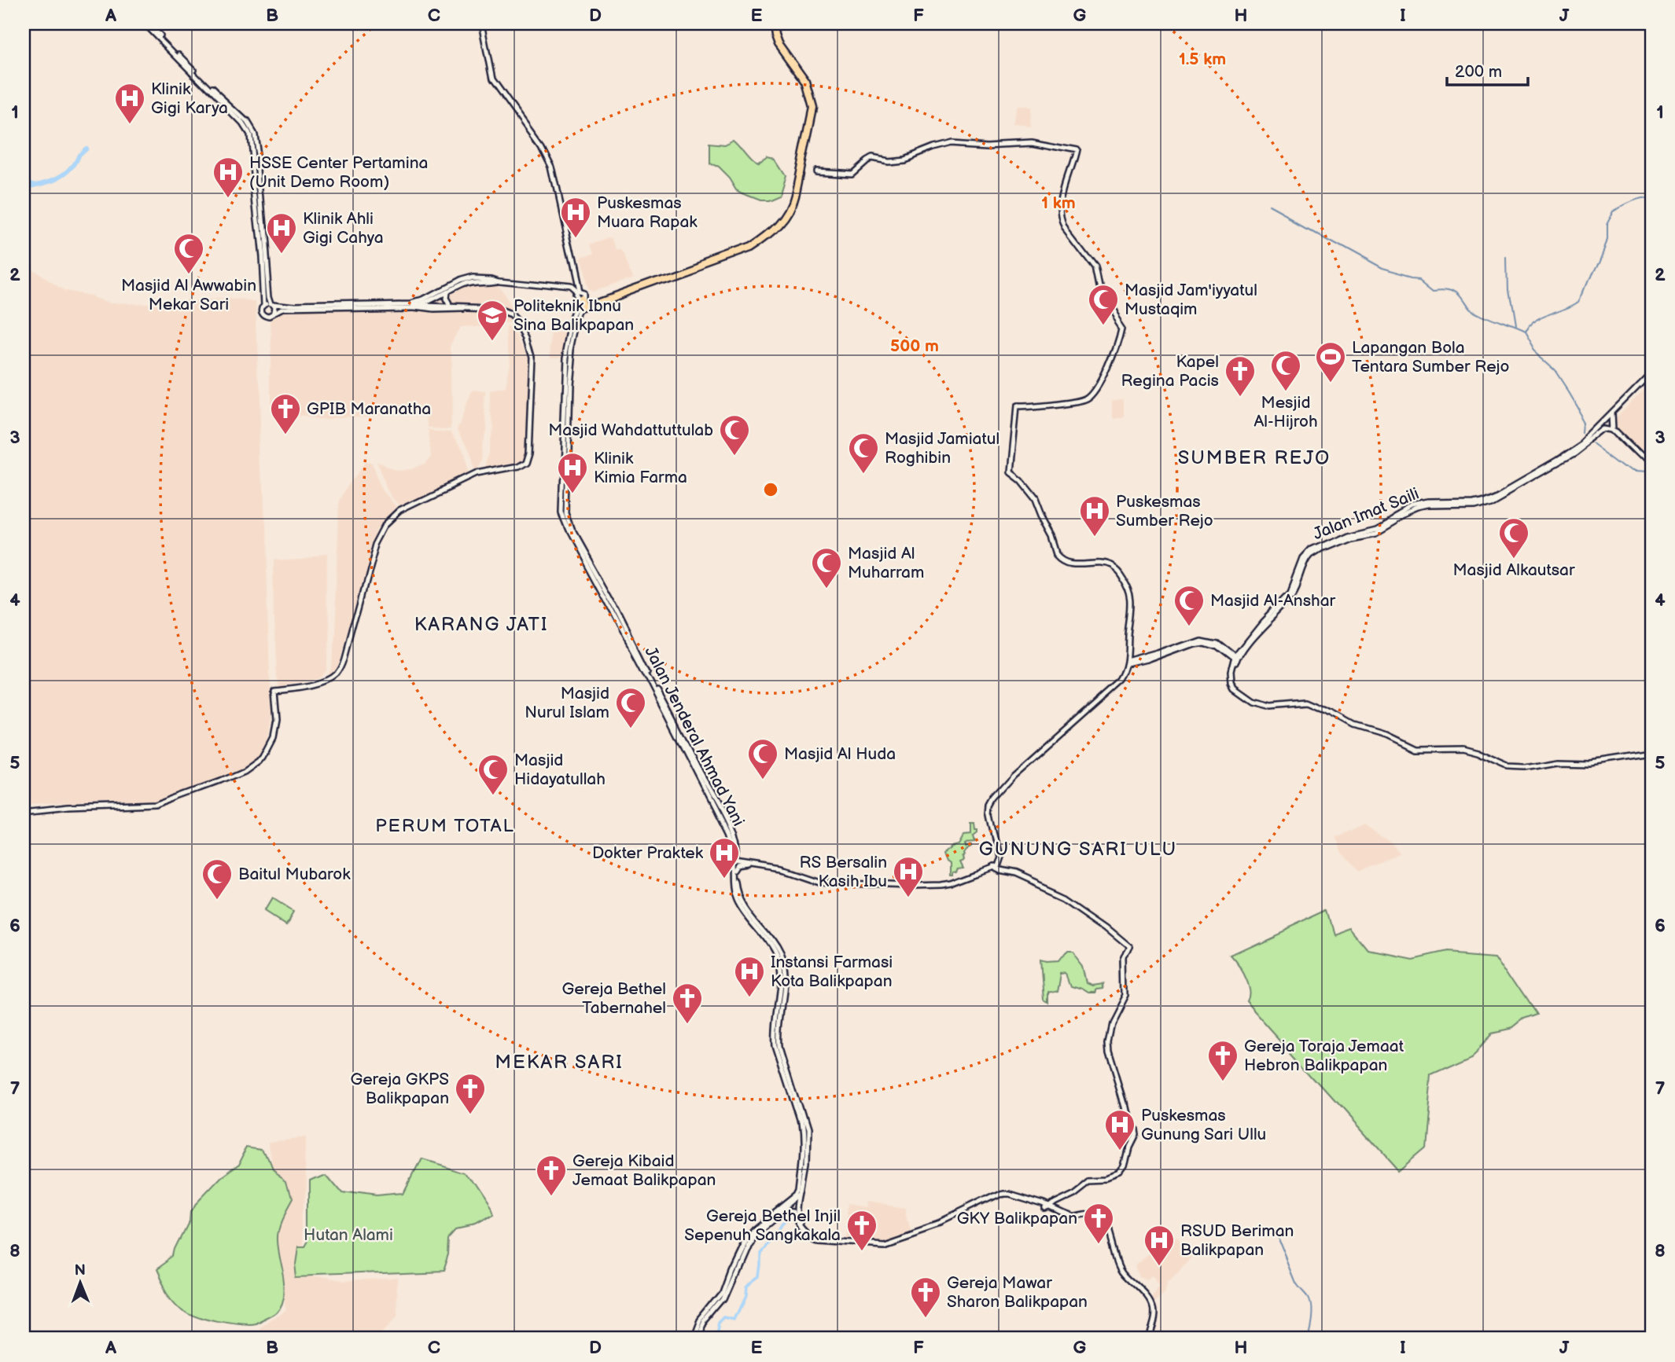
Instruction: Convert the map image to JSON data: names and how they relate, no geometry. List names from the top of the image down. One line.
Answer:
{"streets":{"main road":["Jalan Imat Saili","Jalan Jenderal Ahmad Yani"]},"districts":["SUMBER REJO","KARANG JATI","PERUM TOTAL","GUNUNG SARI ULU","MEKAR SARI"],"parks":["Hutan Alami"],"places":{"hospital":["Klinik Gigi Karya","HSSE Center Pertamina (Unit Demo Room)","Puskesmas Muara Rapak","Klinik Ahli Gigi Cahya","Klinik Kimia Farma","Puskesmas Sumber Rejo","Dokter Praktek","RS Bersalin Kasih Ibu","Instansi Farmasi Kota Balikpapan","Puskesmas Gunung Sari Ullu","RSUD Beriman Balikpapan"],"mosque":["Masjid Al Awwabin Mekar Sari","Masjid Jam'iyyatul Mustaqim","Mesjid Al-Hijroh","Masjid Wahdattuttulab","Masjid Jamiatul Roghibin","Masjid Alkautsar","Masjid Al Muharram","Masjid Al-Anshar","Masjid Nurul Islam","Masjid Al Huda","Masjid Hidayatullah","Baitul Mubarok"],"school or university":["Politeknik Ibnu Sina Balikpapan"],"sports":["Lapangan Bola Tentara Sumber Rejo"],"church":["Kapel Regina Pacis","GPIB Maranatha","Gereja Bethel Tabernahel","Gereja Toraja Jemaat Hebron Balikpapan","Gereja GKPS Balikpapan","Gereja Kibaid Jemaat Balikpapan","GKY Balikpapan","Gereja Bethel Injil Sepenuh Sangkakala","Gereja Mawar Sharon Balikpapan"]},"scale_bar":"200 m","north":"top","grid":{"columns":["A","B","C","D","E","F","G","H","I","J"],"rows":["1","2","3","4","5","6","7","8"]},"rings":["1.5 km","1 km","500 m"]}
